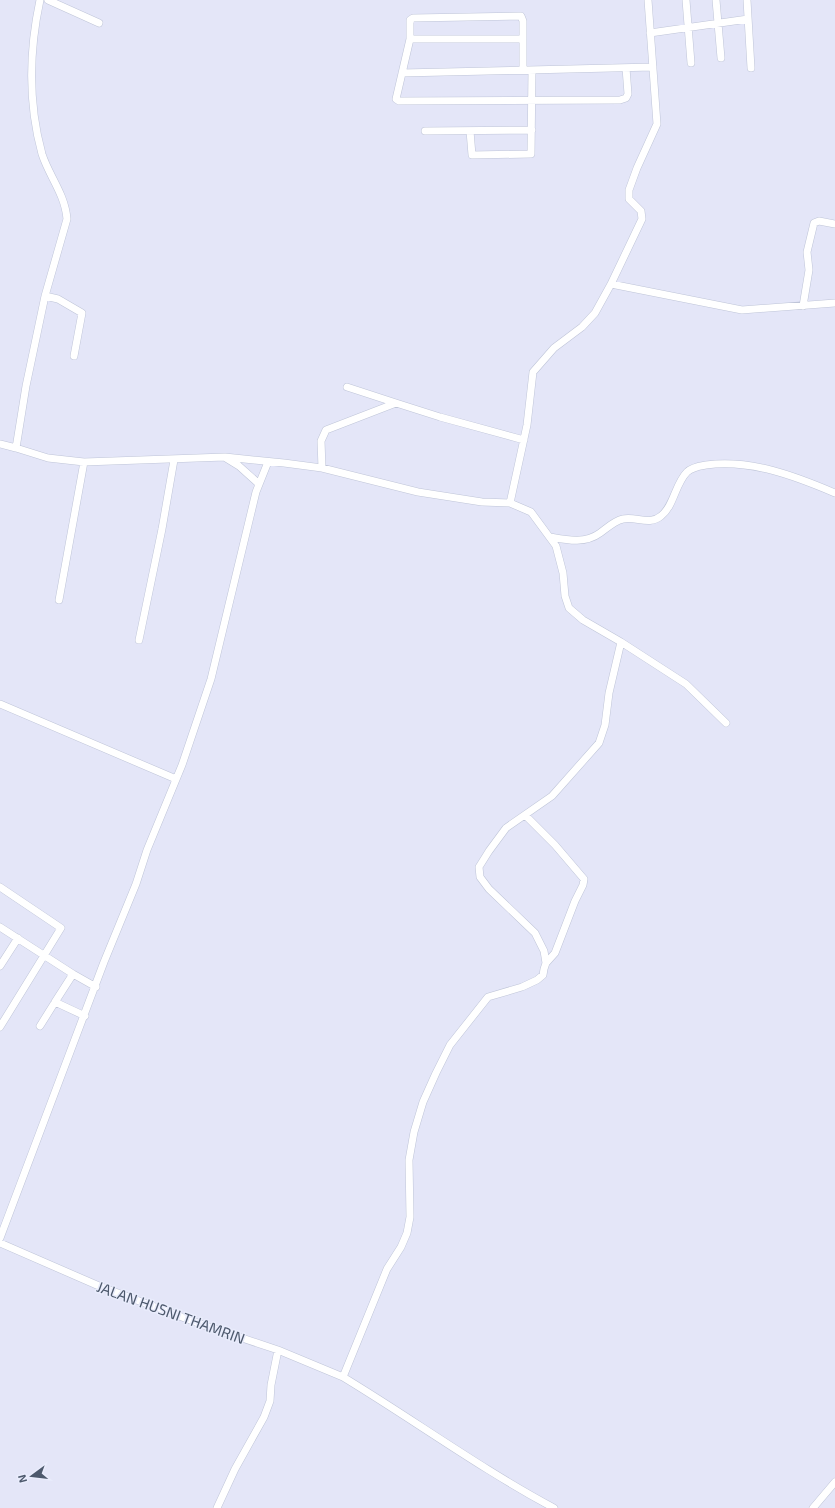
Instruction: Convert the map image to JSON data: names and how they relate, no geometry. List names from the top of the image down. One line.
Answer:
{"streets":{"street":["JALAN HUSNI THAMRIN"]},"north":"left"}
